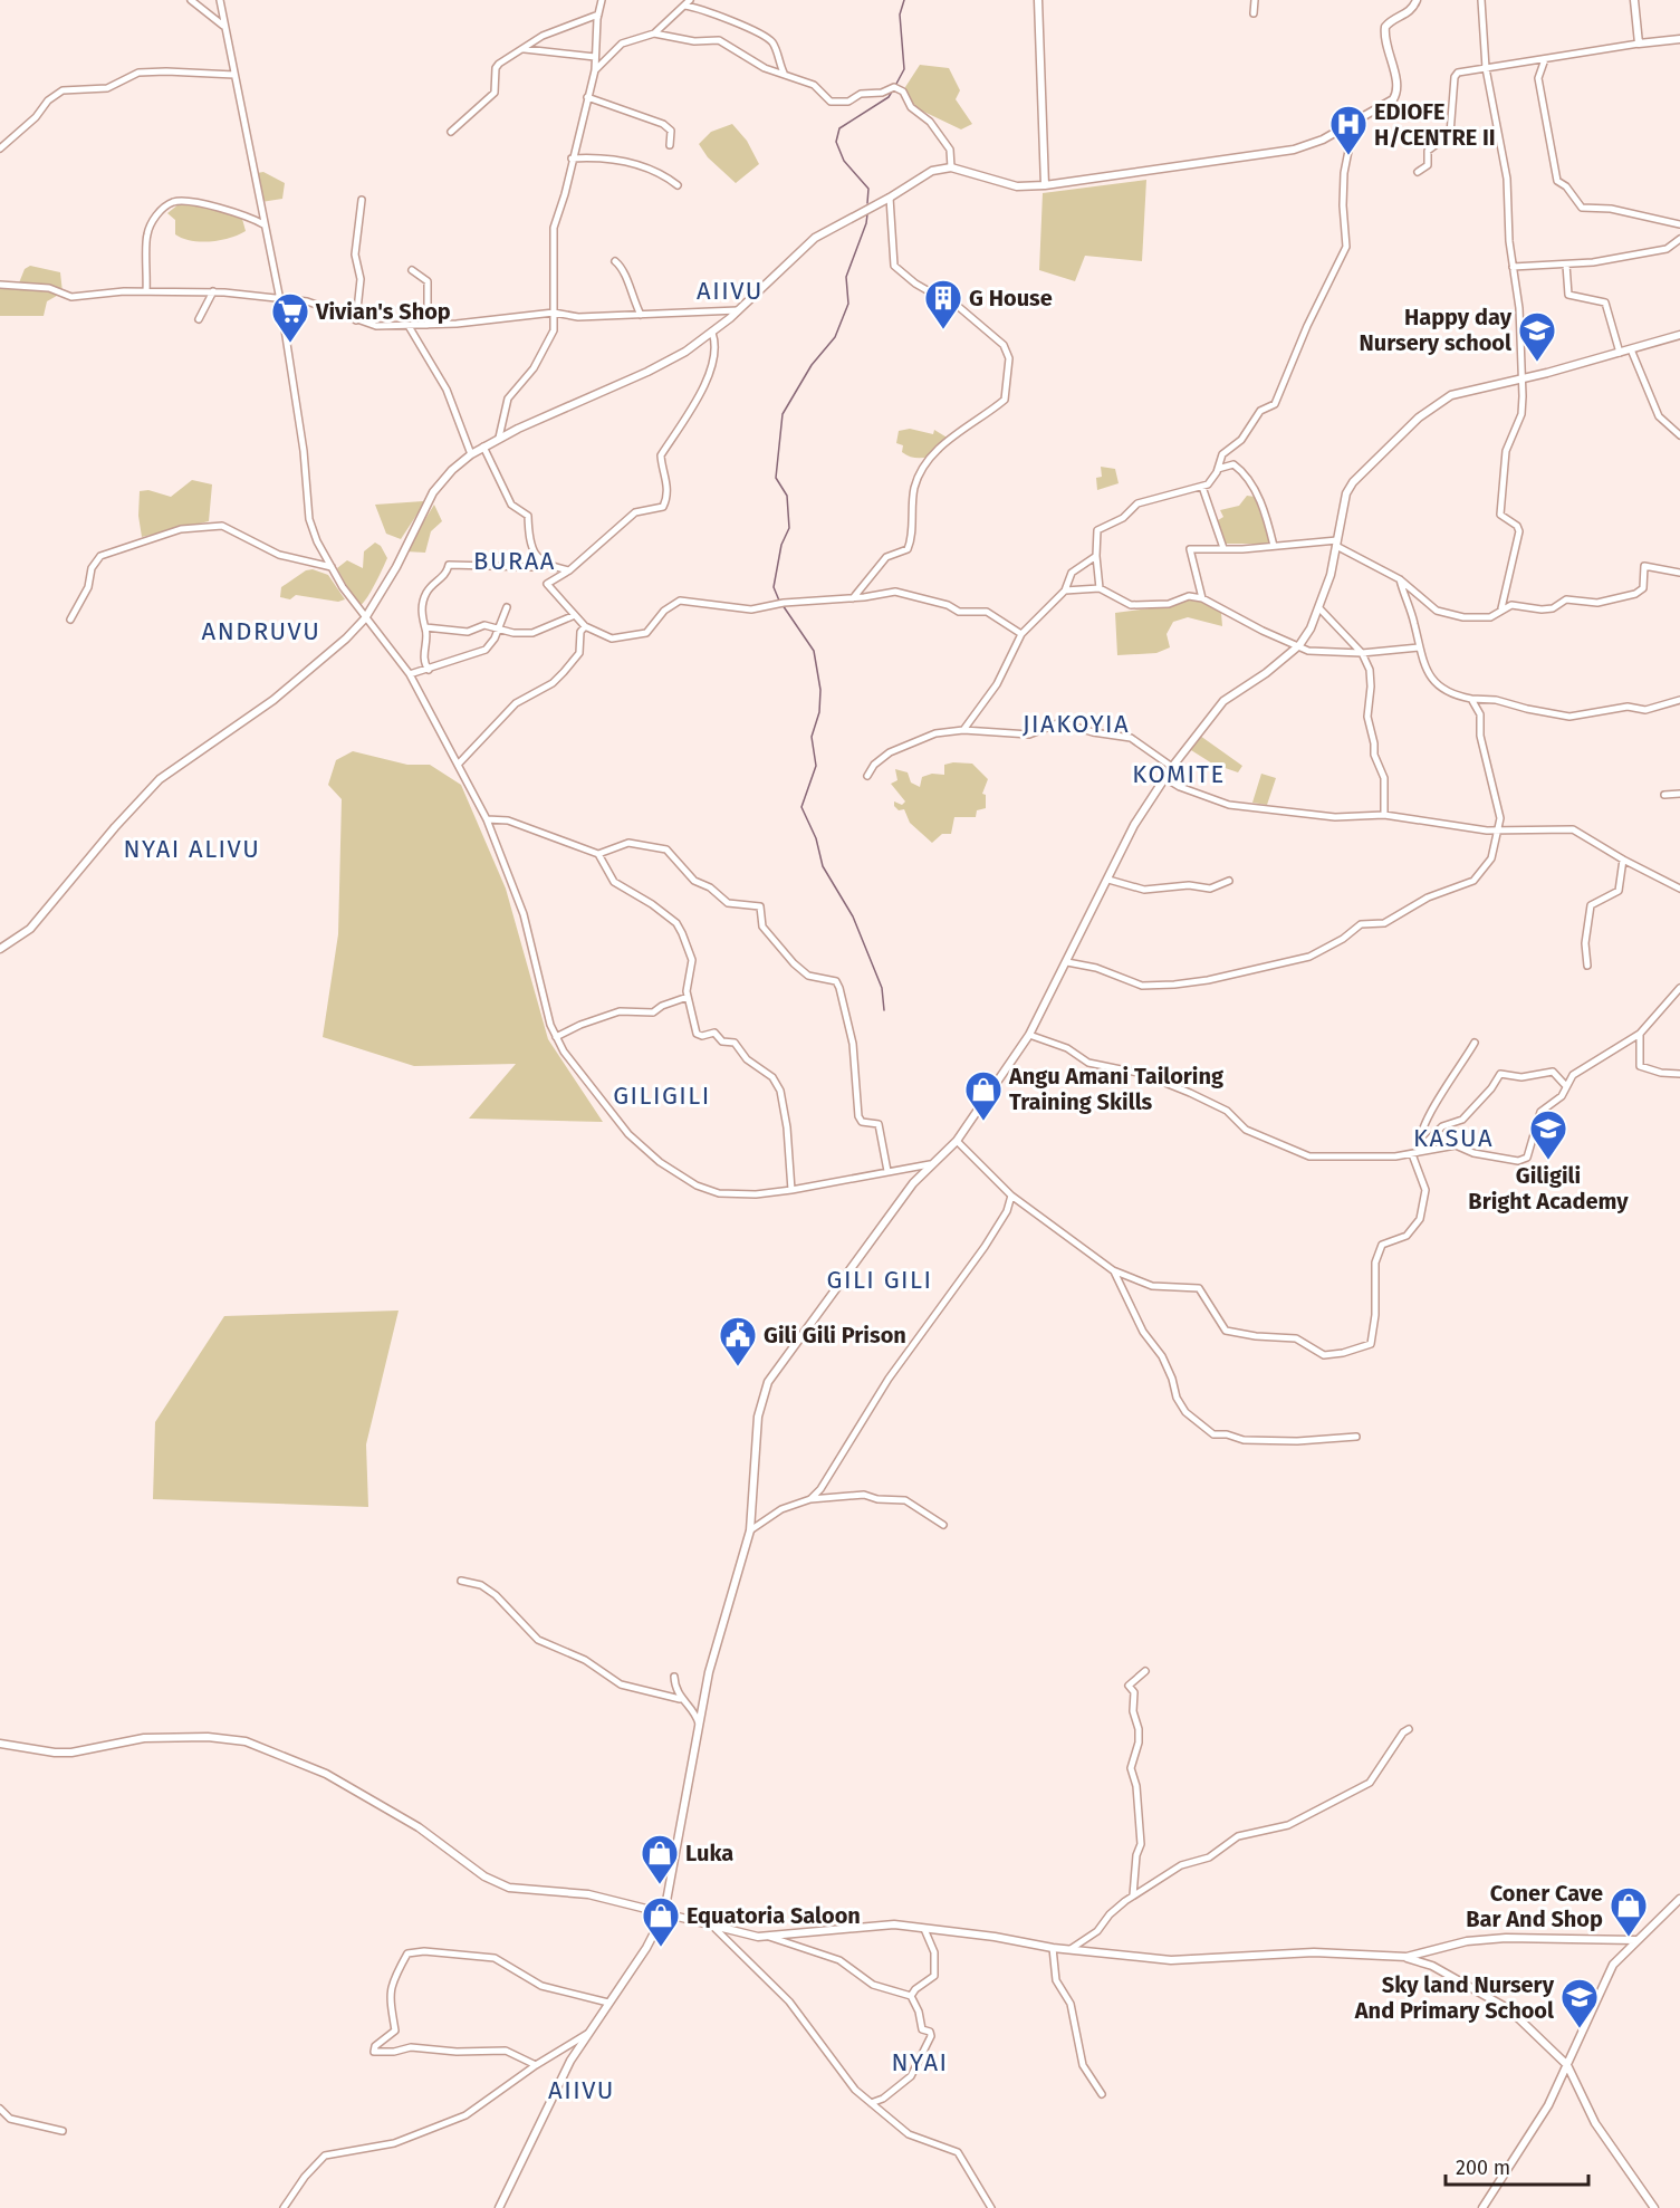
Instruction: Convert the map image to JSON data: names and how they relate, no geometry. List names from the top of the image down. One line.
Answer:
{"districts":["AIIVU","BURAA","ANDRUVU","JIAKOYIA","KOMITE","NYAI ALIVU","GILIGILI","KASUA","GILI GILI","NYAI","AIIVU"],"places":{"hospital":["EDIOFE H/CENTRE II"],"building":["G House"],"supermarket":["Vivian's Shop"],"school or university":["Happy day Nursery school","Giligili Bright Academy","Sky land Nursery And Primary School"],"shop":["Angu Amani Tailoring Training Skills","Luka","Coner Cave Bar And Shop","Equatoria Saloon"],"public building":["Gili Gili Prison"]},"scale_bar":"200 m"}
